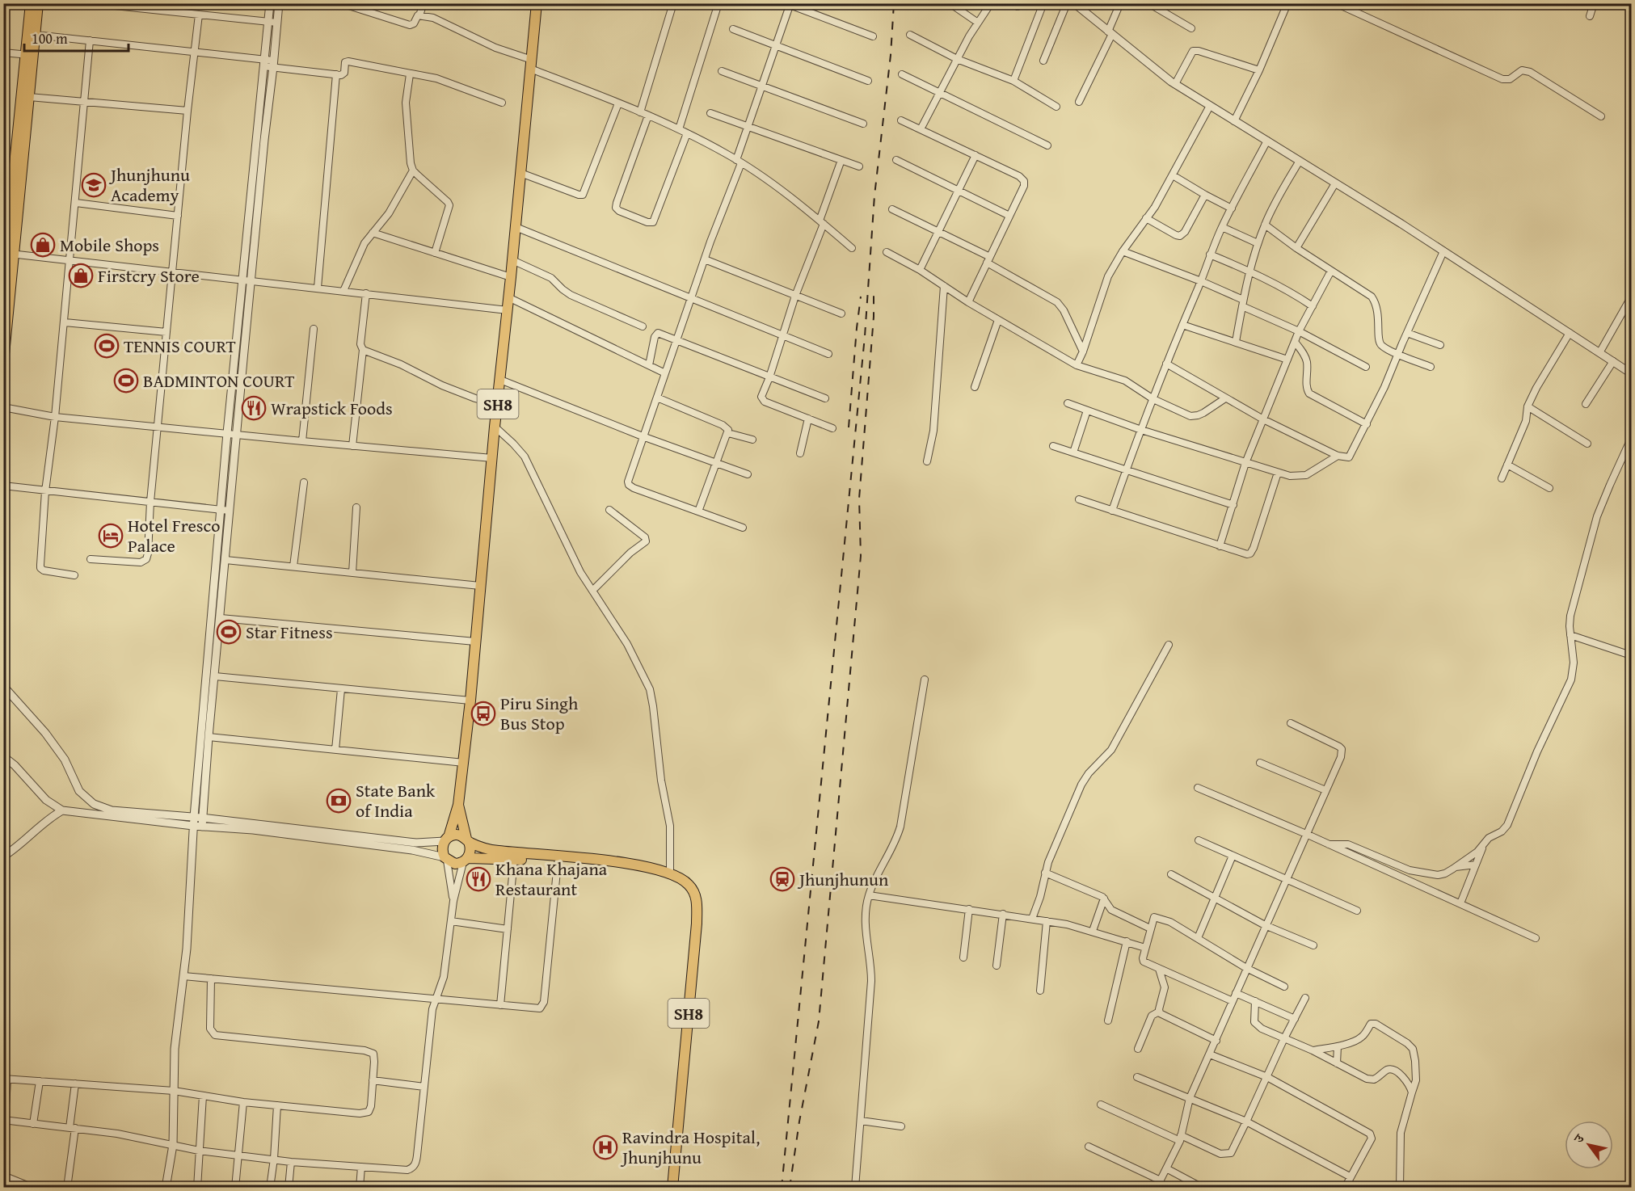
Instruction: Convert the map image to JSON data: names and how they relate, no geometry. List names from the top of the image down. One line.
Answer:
{"streets":{"main road":["SH8"]},"places":{"school or university":["Jhunjhunu Academy"],"shop":["Mobile Shops","Firstcry Store"],"sports":["TENNIS COURT","BADMINTON COURT","Star Fitness"],"restaurant":["Wrapstick Foods","Khana Khajana Restaurant"],"hotel":["Hotel Fresco Palace"],"bus stop":["Piru Singh Bus Stop"],"bank":["State Bank of India"],"station":["Jhunjhunun"],"hospital":["Ravindra Hospital, Jhunjhunu"]},"scale_bar":"100 m","north":"top left"}
